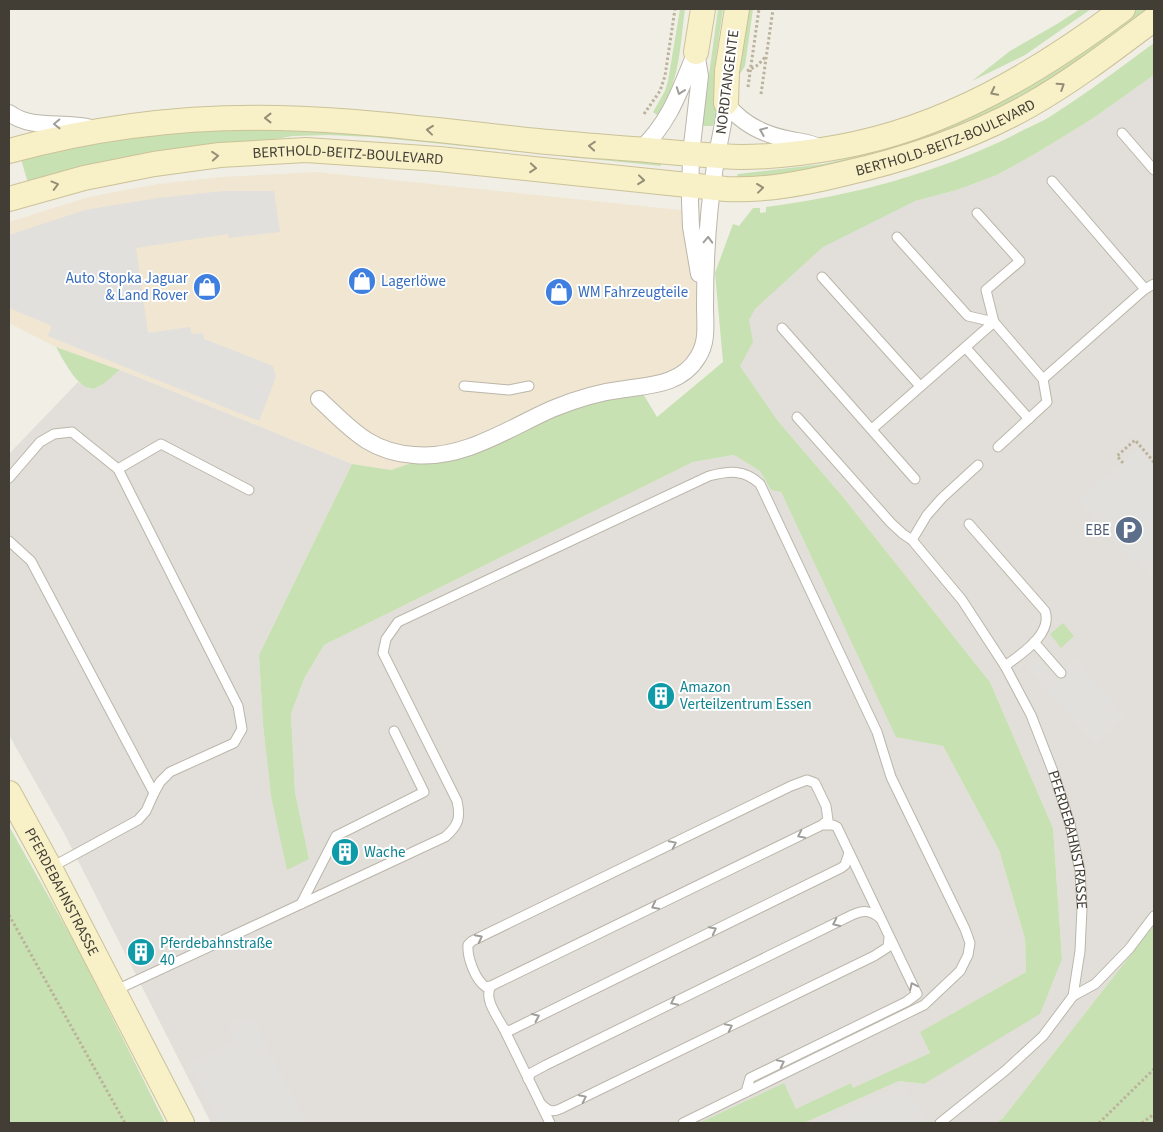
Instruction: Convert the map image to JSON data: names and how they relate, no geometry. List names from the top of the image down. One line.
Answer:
{"streets":{"main road":["NORDTANGENTE","BERTHOLD-BEITZ-BOULEVARD","PFERDEBAHNSTRASSE"]},"crossings":[["NORDTANGENTE","BERTHOLD-BEITZ-BOULEVARD"]],"places":{"shop":["Lagerlöwe","Auto Stopka Jaguar & Land Rover","WM Fahrzeugteile"],"parking":["EBE"],"building":["Amazon Verteilzentrum Essen","Wache","Pferdebahnstraße 40"]}}
